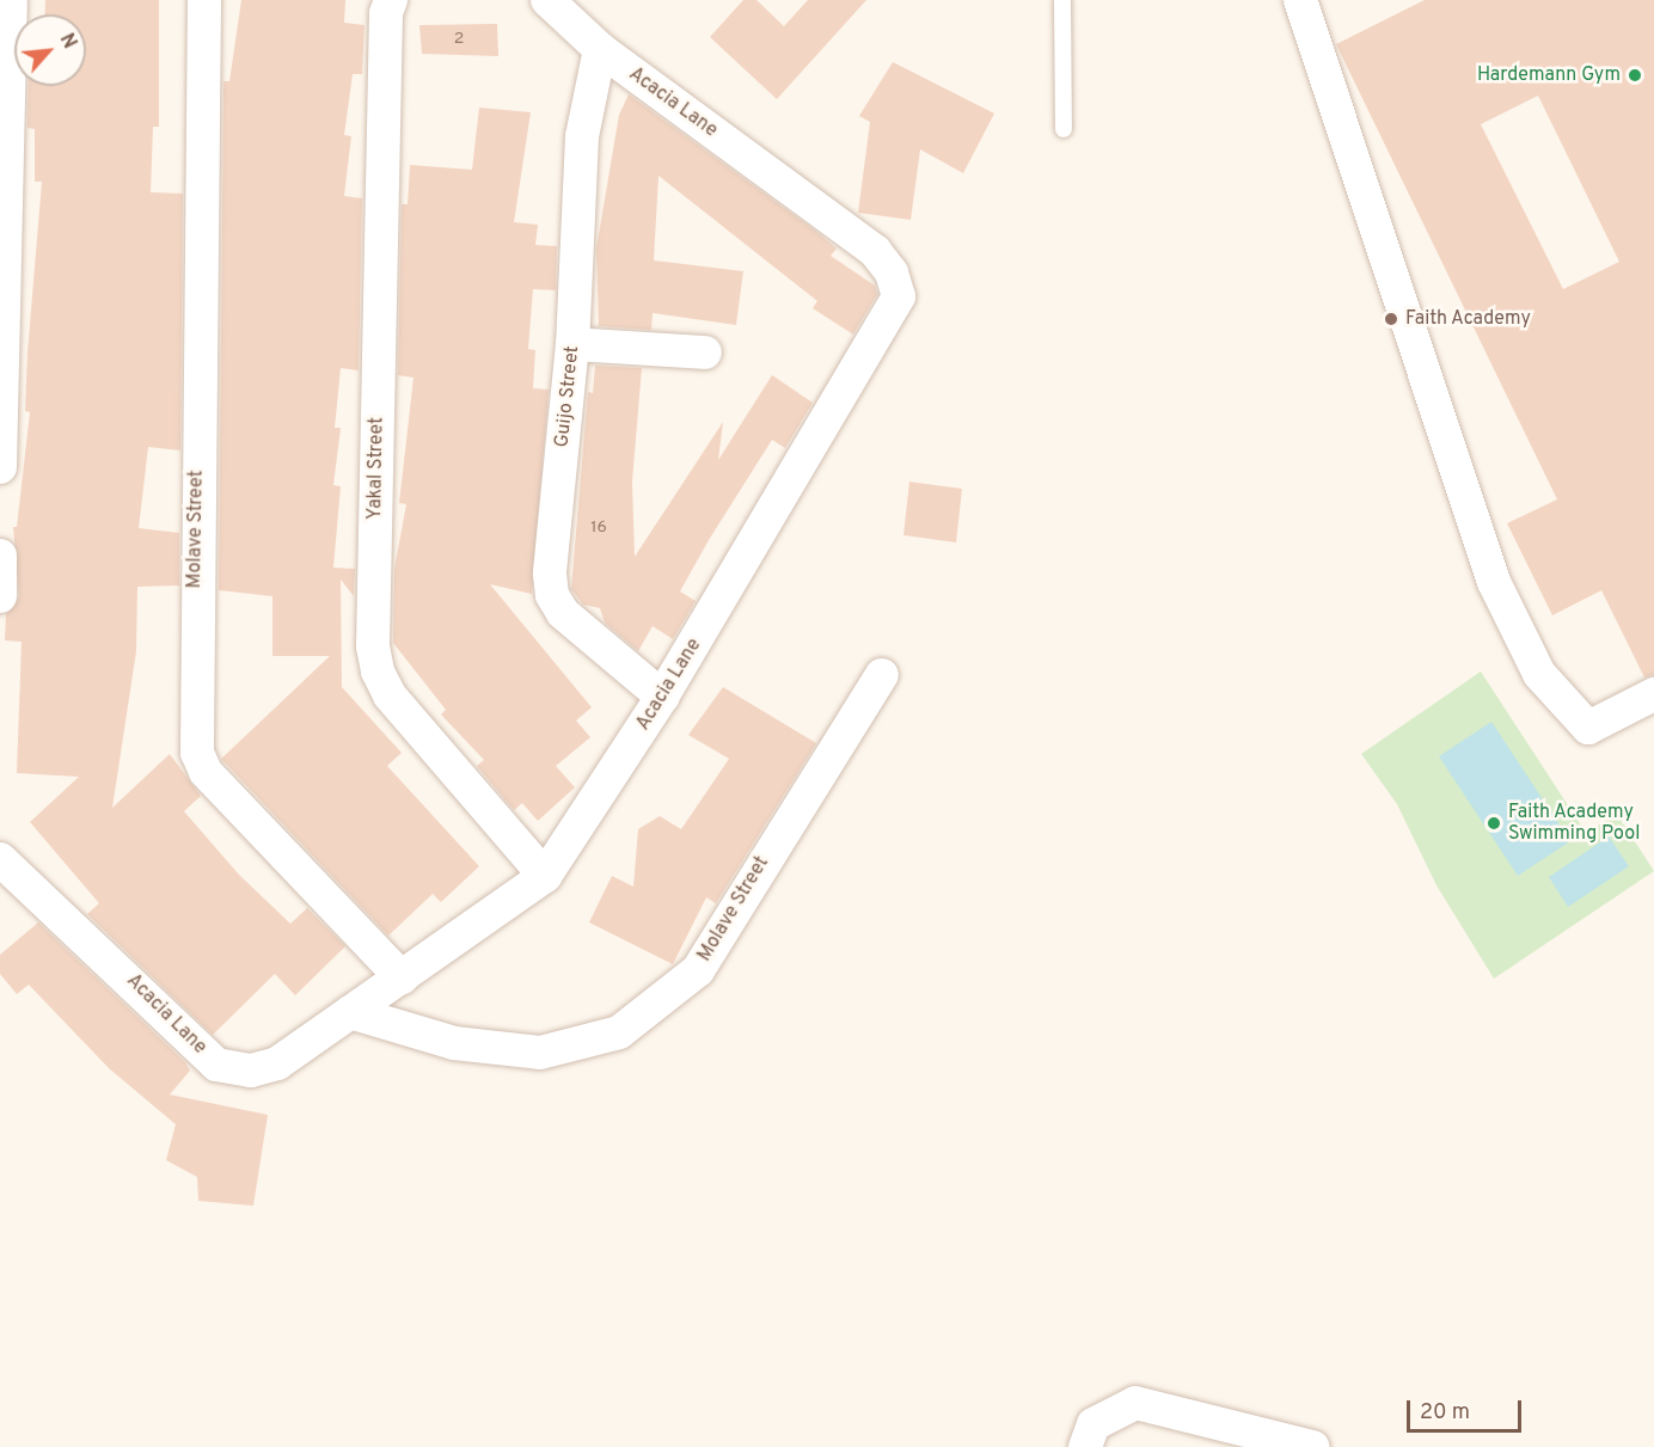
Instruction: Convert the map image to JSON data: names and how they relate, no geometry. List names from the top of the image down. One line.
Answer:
{"streets":{"street":["Acacia Lane","Guijo Street","Yakal Street","Molave Street"]},"crossings":[["Acacia Lane","Guijo Street"],["Acacia Lane","Yakal Street"],["Acacia Lane","Molave Street"]],"places":["Hardemann Gym","Faith Academy","Faith Academy Swimming Pool"],"house_numbers":["2","16"],"scale_bar":"20 m","north":"top right"}
